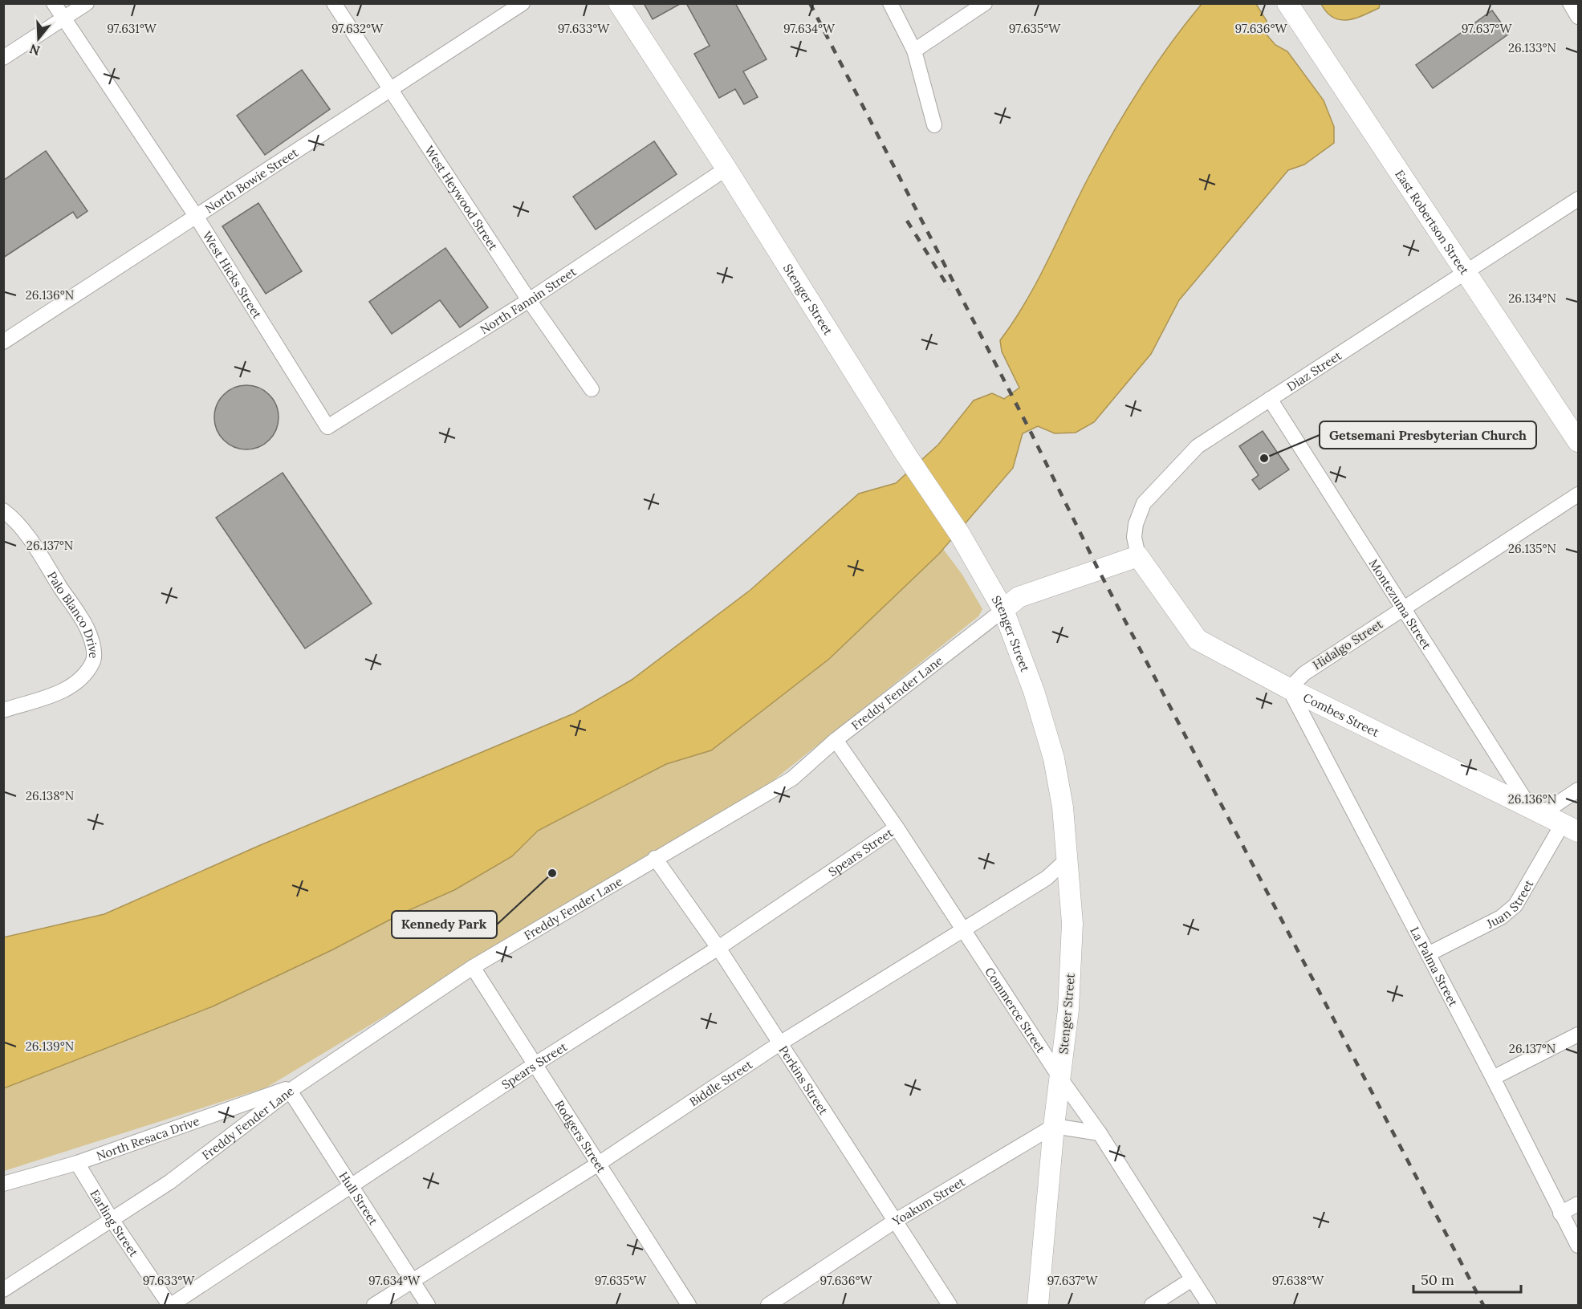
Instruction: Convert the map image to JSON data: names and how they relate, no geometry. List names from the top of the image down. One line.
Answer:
{"streets":{"street":["North Bowie Street","West Heywood Street","East Robertson Street","West Hicks Street","Stenger Street","North Fannin Street","Diaz Street","Montezuma Street","Palo Blanco Drive","Hidalgo Street","Freddy Fender Lane","Combes Street","Spears Street","Juan Street","La Palma Street","Commerce Street","Perkins Street","Biddle Street","Rodgers Street","North Resaca Drive","Hull Street","Yoakum Street","Earling Street"]},"crossings":[["North Bowie Street","West Heywood Street"],["North Bowie Street","West Hicks Street"],["West Heywood Street","North Fannin Street"],["East Robertson Street","Diaz Street"],["West Hicks Street","North Fannin Street"],["Stenger Street","North Fannin Street"],["Stenger Street","Freddy Fender Lane"],["Stenger Street","Commerce Street"],["Stenger Street","Biddle Street"],["Stenger Street","Yoakum Street"],["Diaz Street","Montezuma Street"],["Diaz Street","Freddy Fender Lane"],["Diaz Street","Combes Street"],["Montezuma Street","Hidalgo Street"],["Montezuma Street","Combes Street"],["Hidalgo Street","Combes Street"],["Hidalgo Street","La Palma Street"],["Freddy Fender Lane","Combes Street"],["Freddy Fender Lane","Commerce Street"],["Freddy Fender Lane","Perkins Street"],["Freddy Fender Lane","Rodgers Street"],["Freddy Fender Lane","North Resaca Drive"],["Freddy Fender Lane","Hull Street"],["Freddy Fender Lane","Earling Street"],["Combes Street","Juan Street"],["Combes Street","La Palma Street"],["Spears Street","Commerce Street"],["Spears Street","Perkins Street"],["Spears Street","Rodgers Street"],["Spears Street","Hull Street"],["Spears Street","Earling Street"],["Juan Street","La Palma Street"],["Commerce Street","Biddle Street"],["Perkins Street","Biddle Street"],["Perkins Street","Yoakum Street"],["Biddle Street","Rodgers Street"],["Biddle Street","Hull Street"],["North Resaca Drive","Hull Street"],["North Resaca Drive","Earling Street"]],"places":["Getsemani Presbyterian Church","Kennedy Park"],"scale_bar":"50 m","north":"bottom","coordinates":["97.631°W","97.632°W","97.633°W","97.634°W","97.635°W","97.636°W","97.637°W","26.133°N","26.136°N","26.134°N","26.137°N","26.135°N","26.138°N","26.139°N","97.638°W"]}
